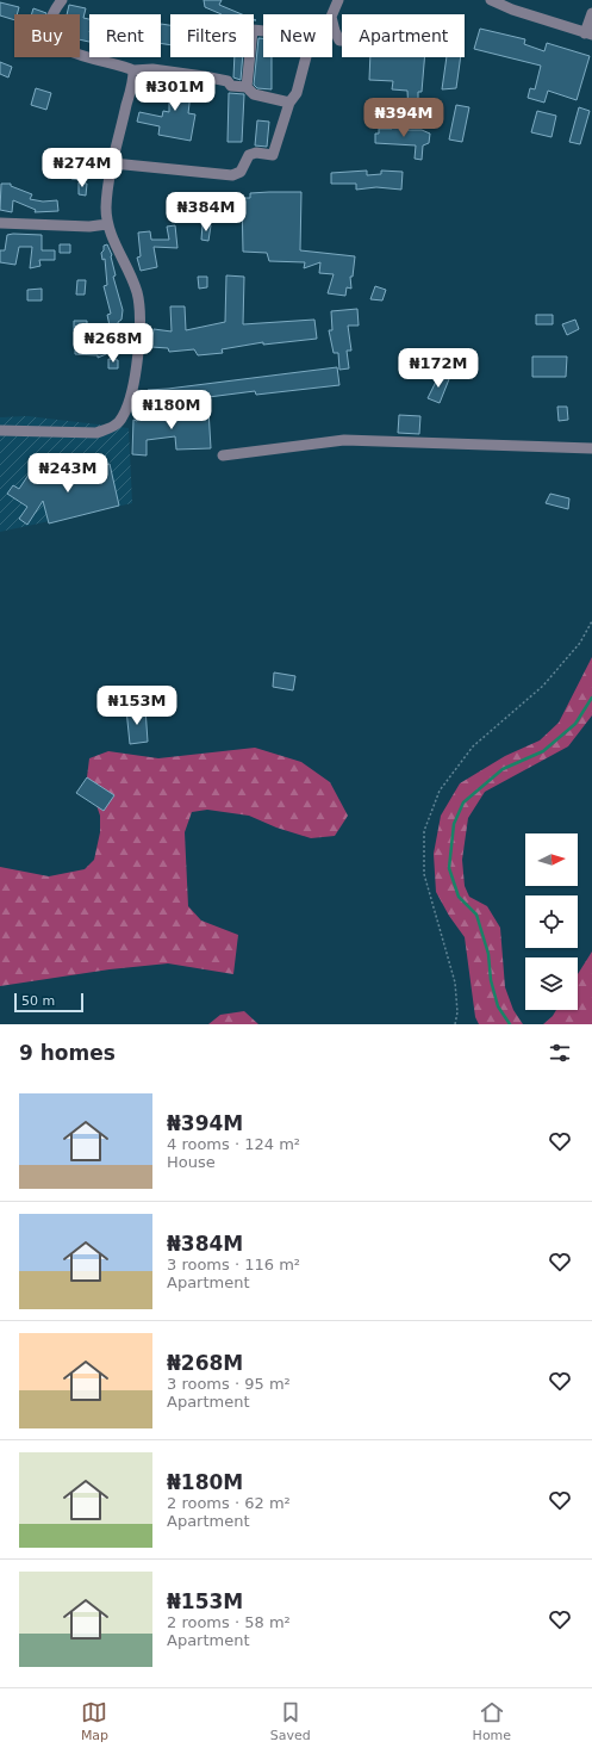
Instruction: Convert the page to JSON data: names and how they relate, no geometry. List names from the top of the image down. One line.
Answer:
{"scale_bar":"50 m","north":"right","page":{"chip":["Buy","Rent","Filters","New","Apartment"],"price":["₦301M","₦394M","₦274M","₦384M","₦268M","₦172M","₦180M","₦243M","₦153M"],"scale":"50 m","heading":"9 homes","list":[{"name":"₦394M","note":"4 rooms · 124 m² · House"},{"name":"₦384M","note":"3 rooms · 116 m² · Apartment"},{"name":"₦268M","note":"3 rooms · 95 m² · Apartment"},{"name":"₦180M","note":"2 rooms · 62 m² · Apartment"},{"name":"₦153M","note":"2 rooms · 58 m² · Apartment"}],"tabs":["Map","Saved","Home"]}}
